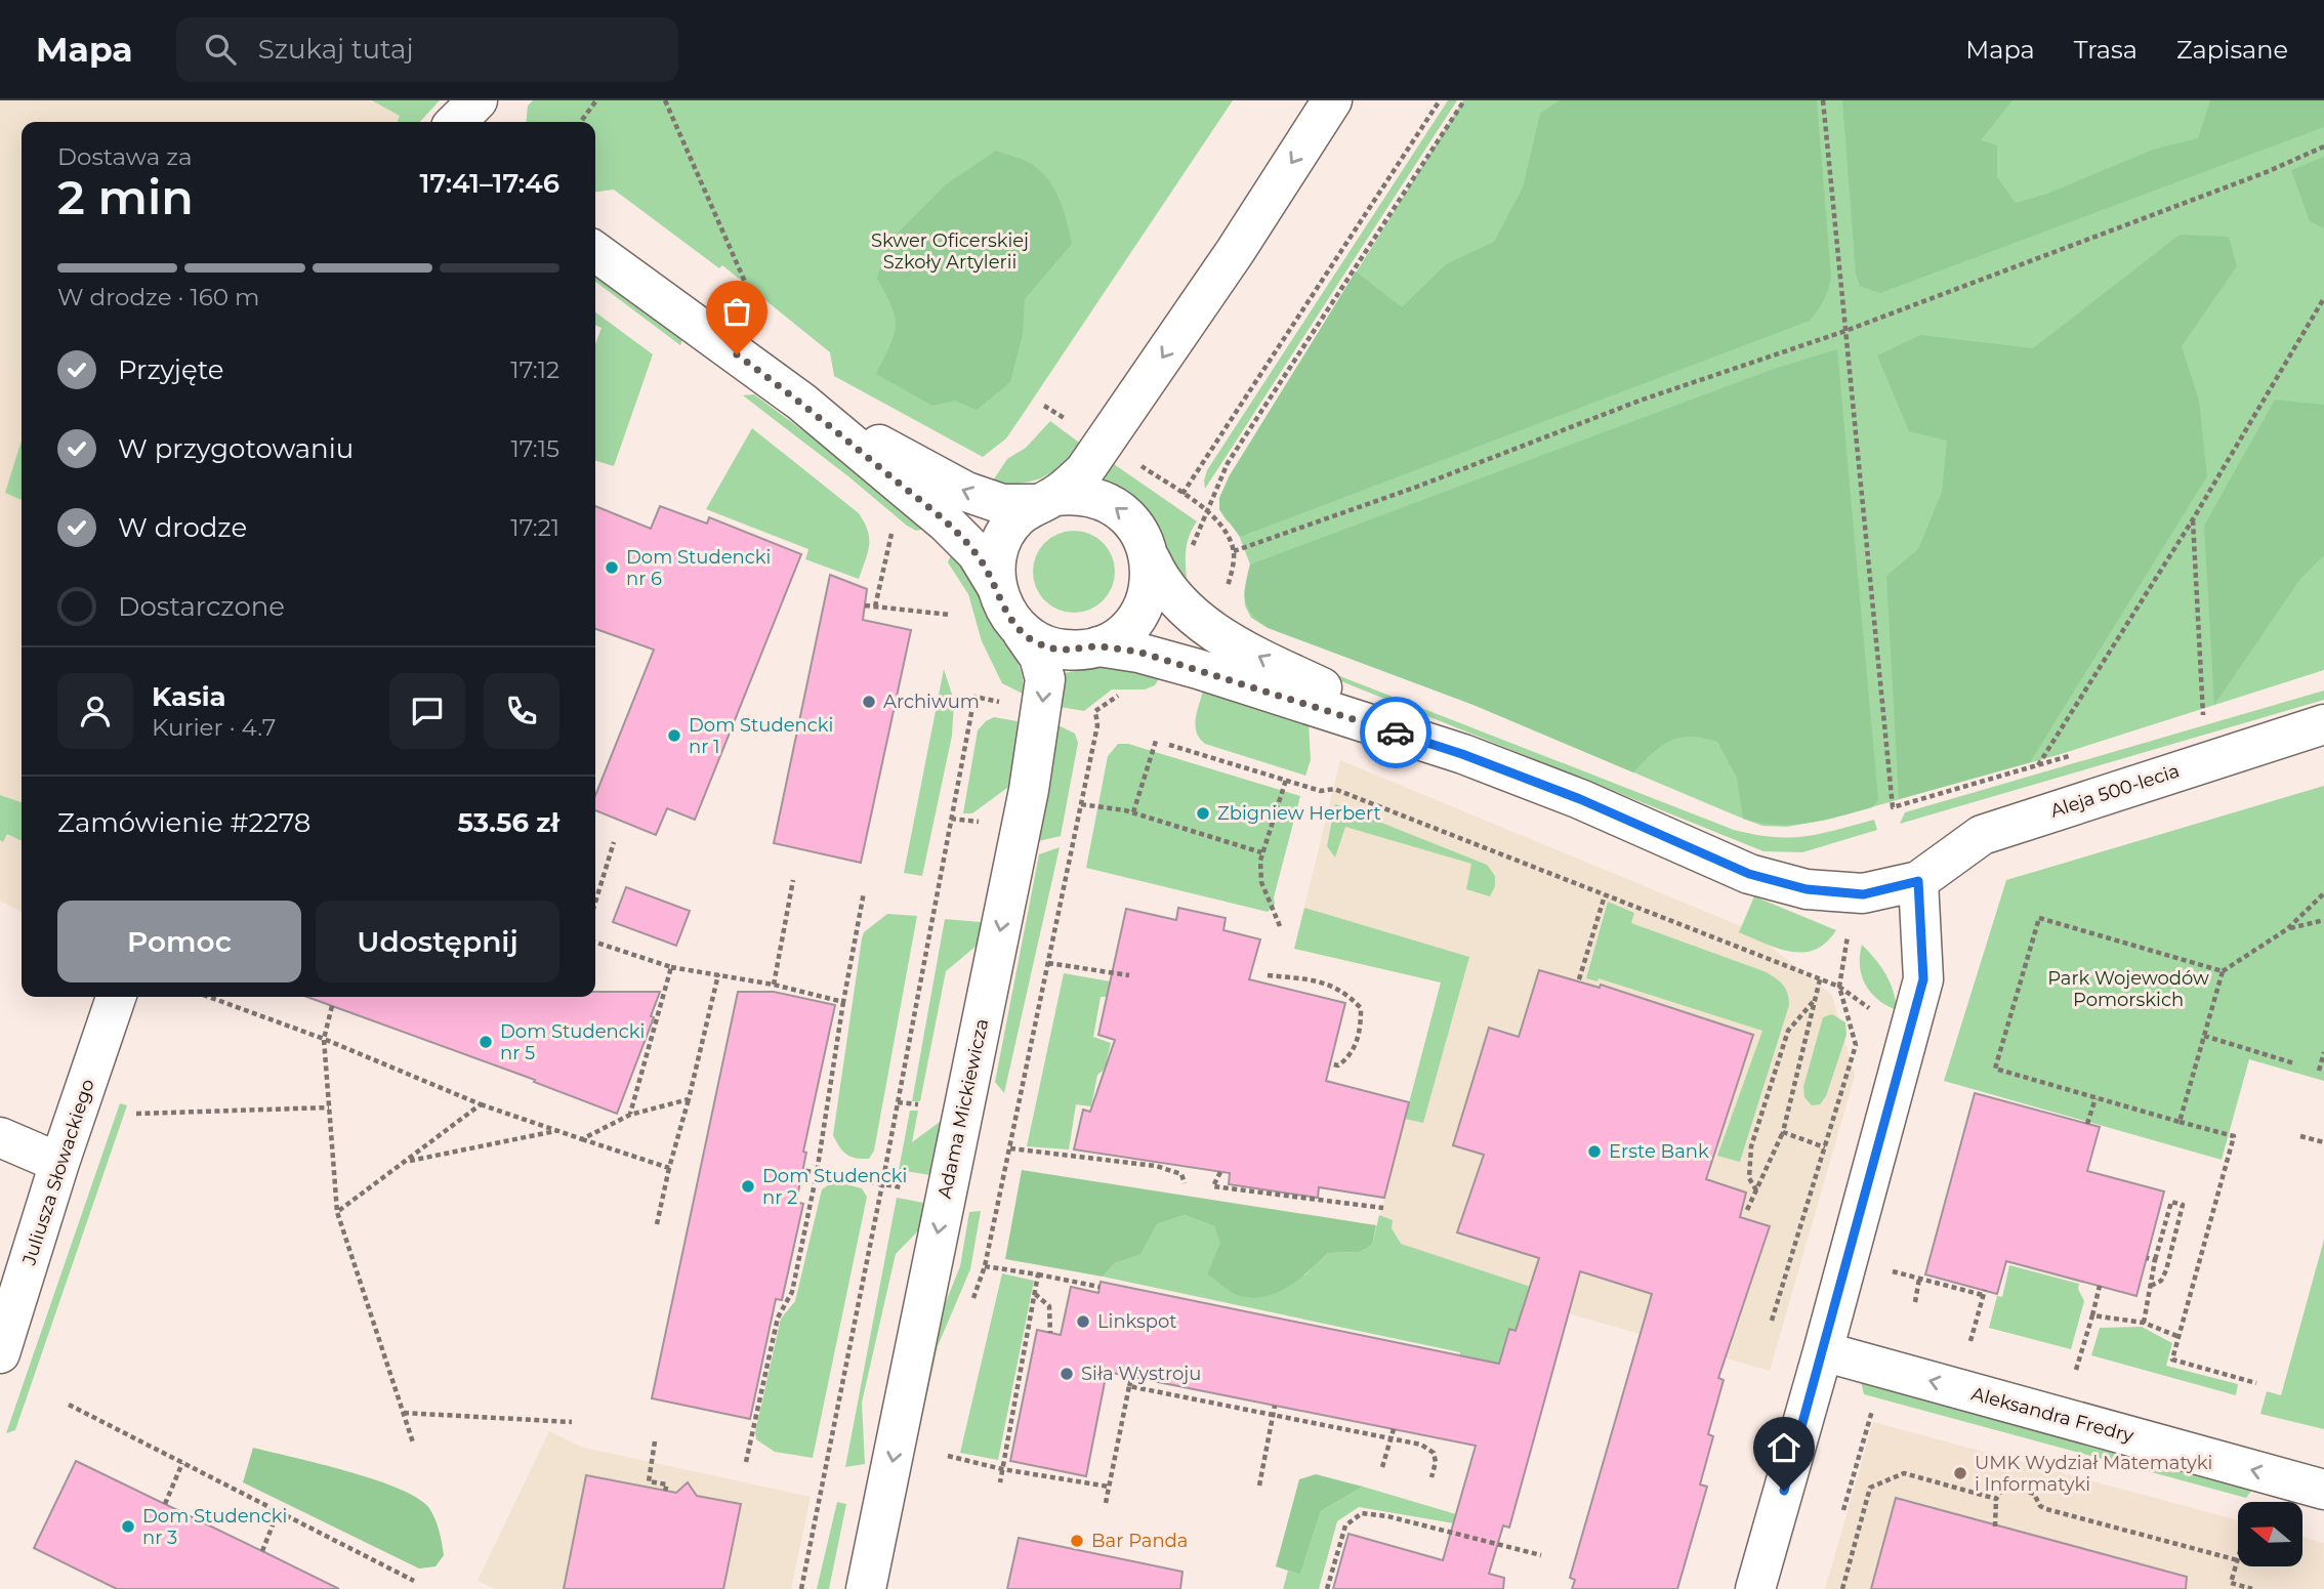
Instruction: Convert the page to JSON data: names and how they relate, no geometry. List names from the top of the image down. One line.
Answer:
{"streets":{"street":["Aleja 500-lecia","Adama Mickiewicza","Juliusza Słowackiego","Aleksandra Fredry"]},"one_way":["Adama Mickiewicza","Aleksandra Fredry"],"parks":["Skwer Oficerskiej Szkoły Artylerii","Park Wojewodów Pomorskich"],"places":["Dom Studencki nr 6","Archiwum","Dom Studencki nr 1","Zbigniew Herbert","Dom Studencki nr 5","Erste Bank","Dom Studencki nr 2","Linkspot","Siła Wystroju","UMK Wydział Matematyki i Informatyki","Dom Studencki nr 3","Bar Panda"],"north":"left","page":{"header":"Mapa","search":"Szukaj tutaj","nav":["Mapa","Trasa","Zapisane"],"heading":["2 min","Dostawa za","17:41–17:46"],"panel":["Kasia","Kurier · 4.7","Zamówienie #2278","53.56 zł"],"bar":"W drodze · 160 m","list":[["Przyjęte","17:12"],["W przygotowaniu","17:15"],["W drodze","17:21"],"Dostarczone"],"buttons":["Pomoc","Udostępnij"]}}
